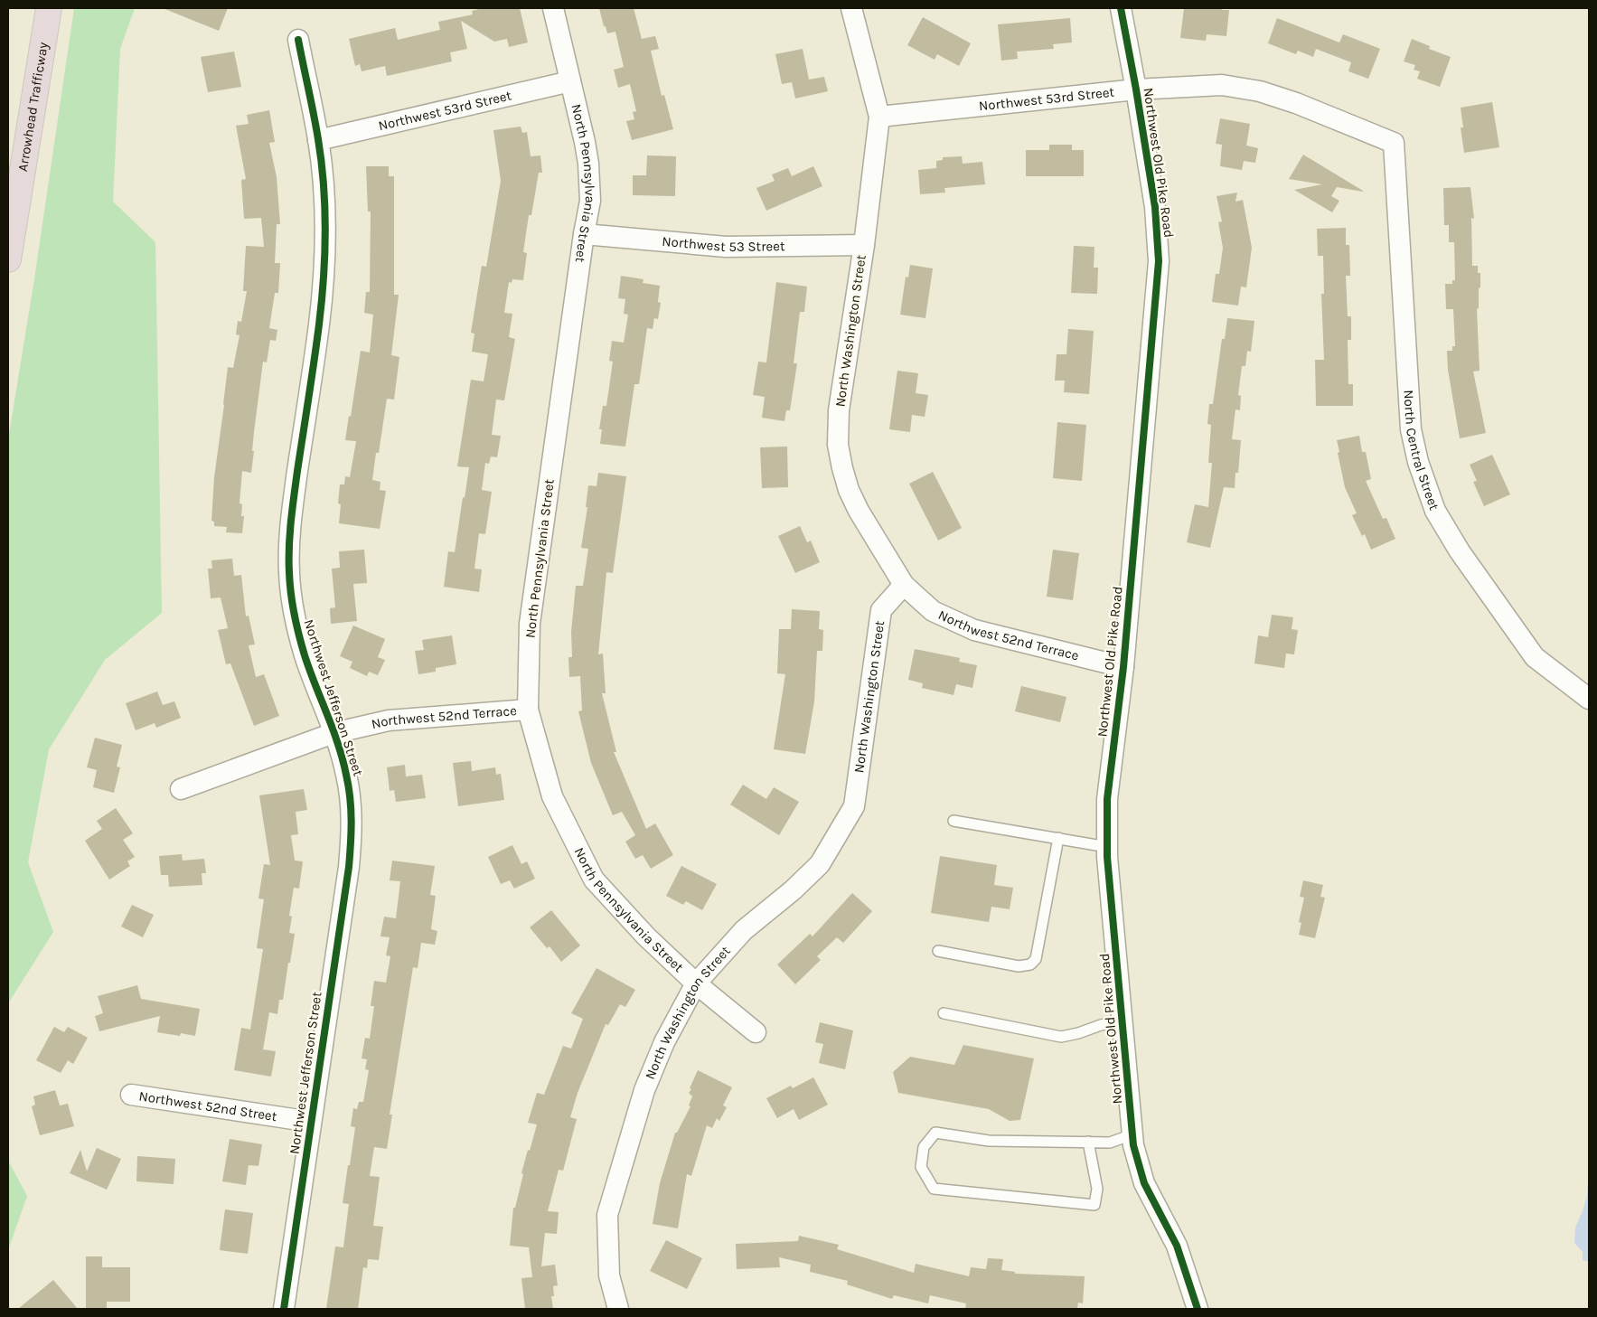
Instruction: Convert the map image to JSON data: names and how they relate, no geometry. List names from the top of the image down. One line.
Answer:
{"streets":{"highway":["Arrowhead Trafficway"],"street":["Northwest 53rd Street","Northwest Old Pike Road","North Pennsylvania Street","Northwest 53 Street","North Washington Street","North Central Street","Northwest 52nd Terrace","Northwest Jefferson Street","Northwest 52nd Street"]},"crossings":[["Northwest 53rd Street","Northwest Old Pike Road"],["Northwest 53rd Street","North Pennsylvania Street"],["Northwest 53rd Street","North Washington Street"],["Northwest 53rd Street","North Central Street"],["Northwest 53rd Street","Northwest Jefferson Street"],["Northwest Old Pike Road","Northwest 52nd Terrace"],["North Pennsylvania Street","Northwest 53 Street"],["North Pennsylvania Street","North Washington Street"],["North Pennsylvania Street","Northwest 52nd Terrace"],["Northwest 53 Street","North Washington Street"],["North Washington Street","Northwest 52nd Terrace"],["Northwest 52nd Terrace","Northwest Jefferson Street"],["Northwest Jefferson Street","Northwest 52nd Street"]]}
